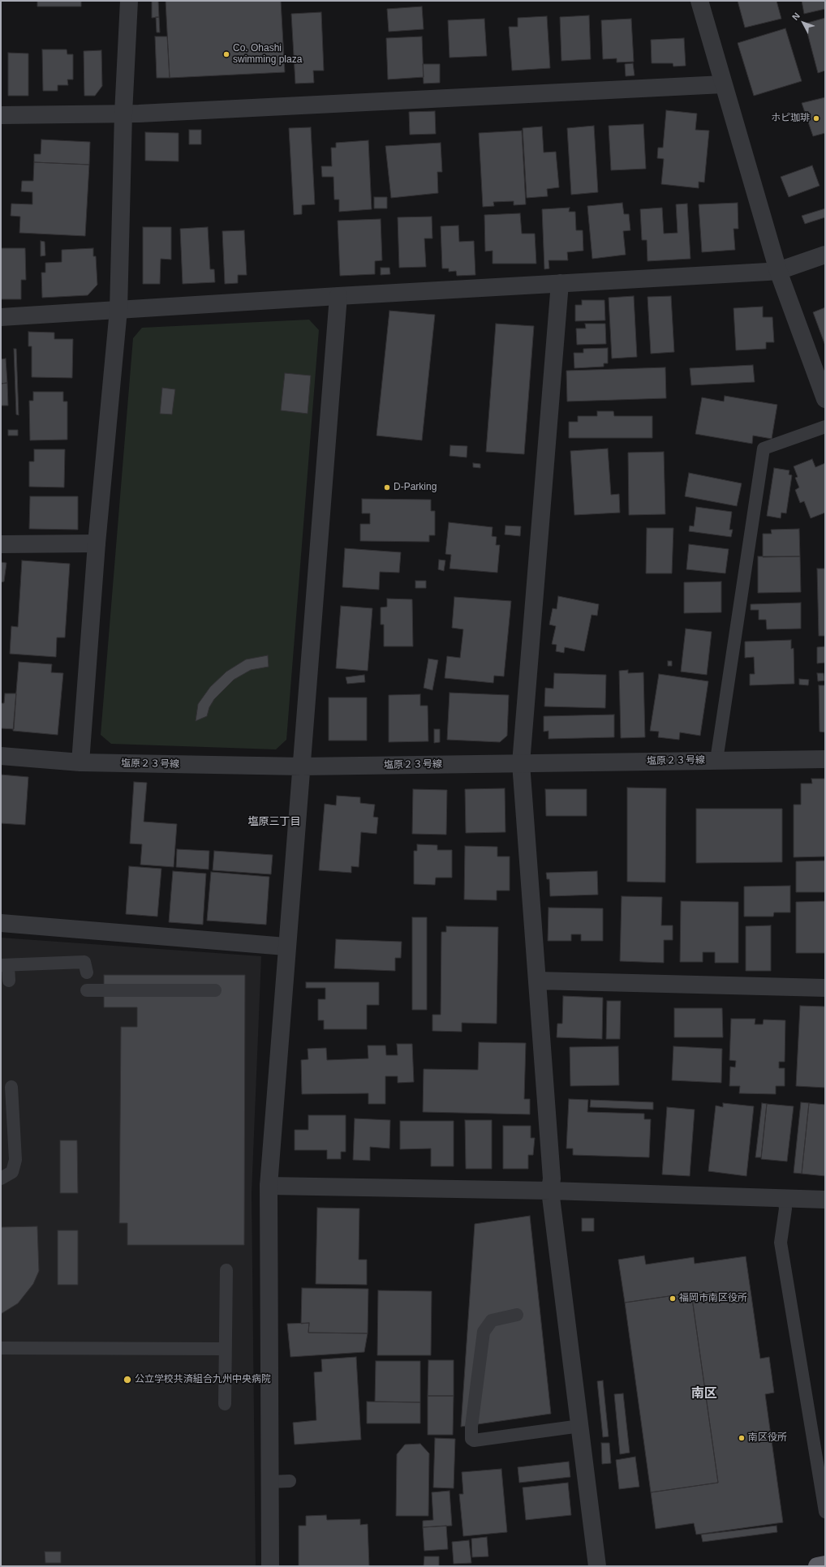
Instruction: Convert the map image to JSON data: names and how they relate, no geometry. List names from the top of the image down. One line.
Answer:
{"streets":{"street":["塩原２３号線"]},"districts":["塩原三丁目","南区"],"places":["Co. Ohashi swimming plaza","ホピ珈琲","D-Parking","福岡市南区役所","公立学校共済組合九州中央病院","南区役所"],"north":"top left"}
